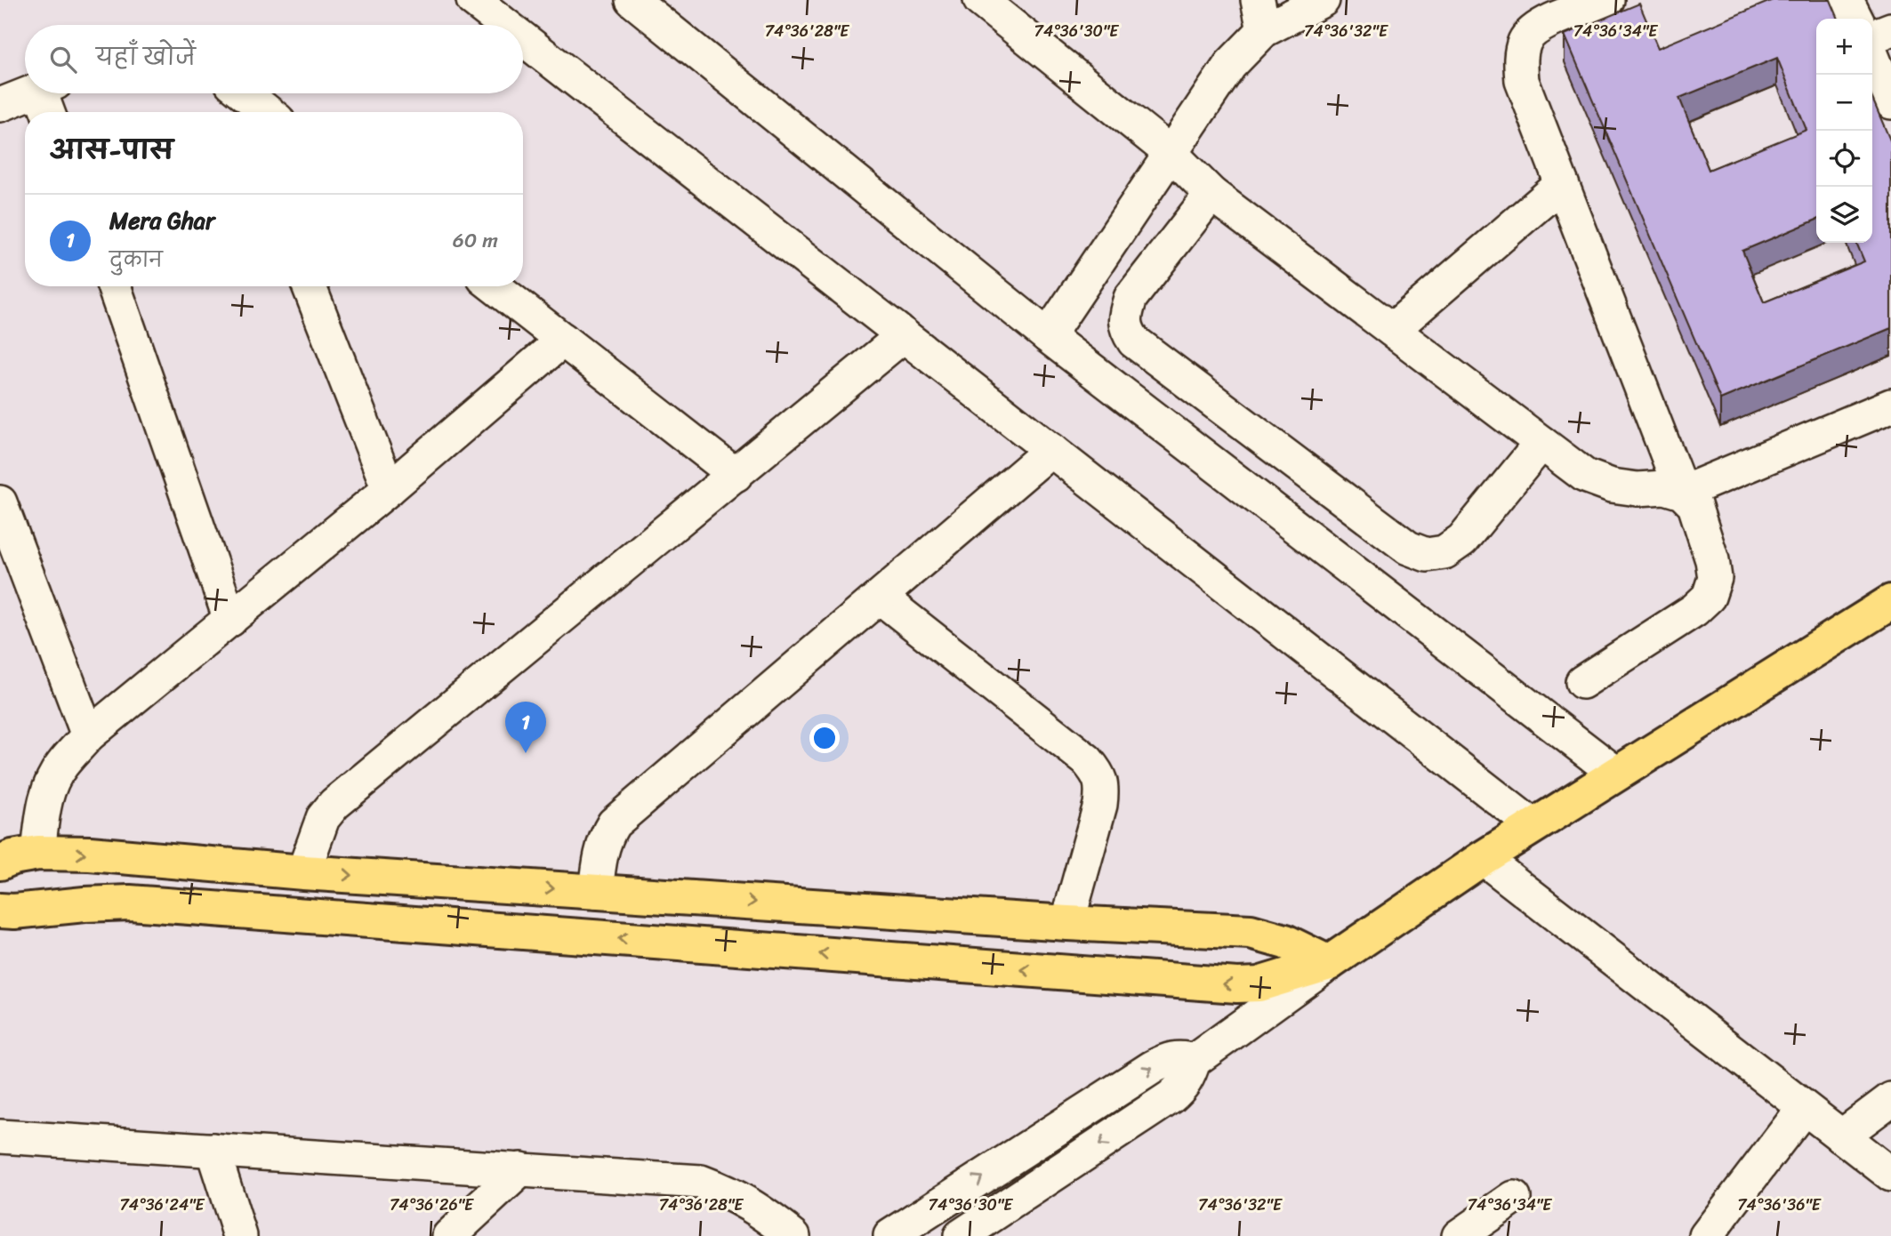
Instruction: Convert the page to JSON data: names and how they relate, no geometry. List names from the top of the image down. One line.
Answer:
{"page":{"map_buttons":["+","−"],"search":"यहाँ खोजें","heading":"आस-पास","list":[{"mark":"1","name":"Mera Ghar","note":"दुकान","value":"60 m"}],"pins":"1"},"coordinates":["74°36'28\"E","74°36'30\"E","74°36'32\"E","74°36'34\"E","74°36'24\"E","74°36'26\"E","74°36'36\"E"]}
